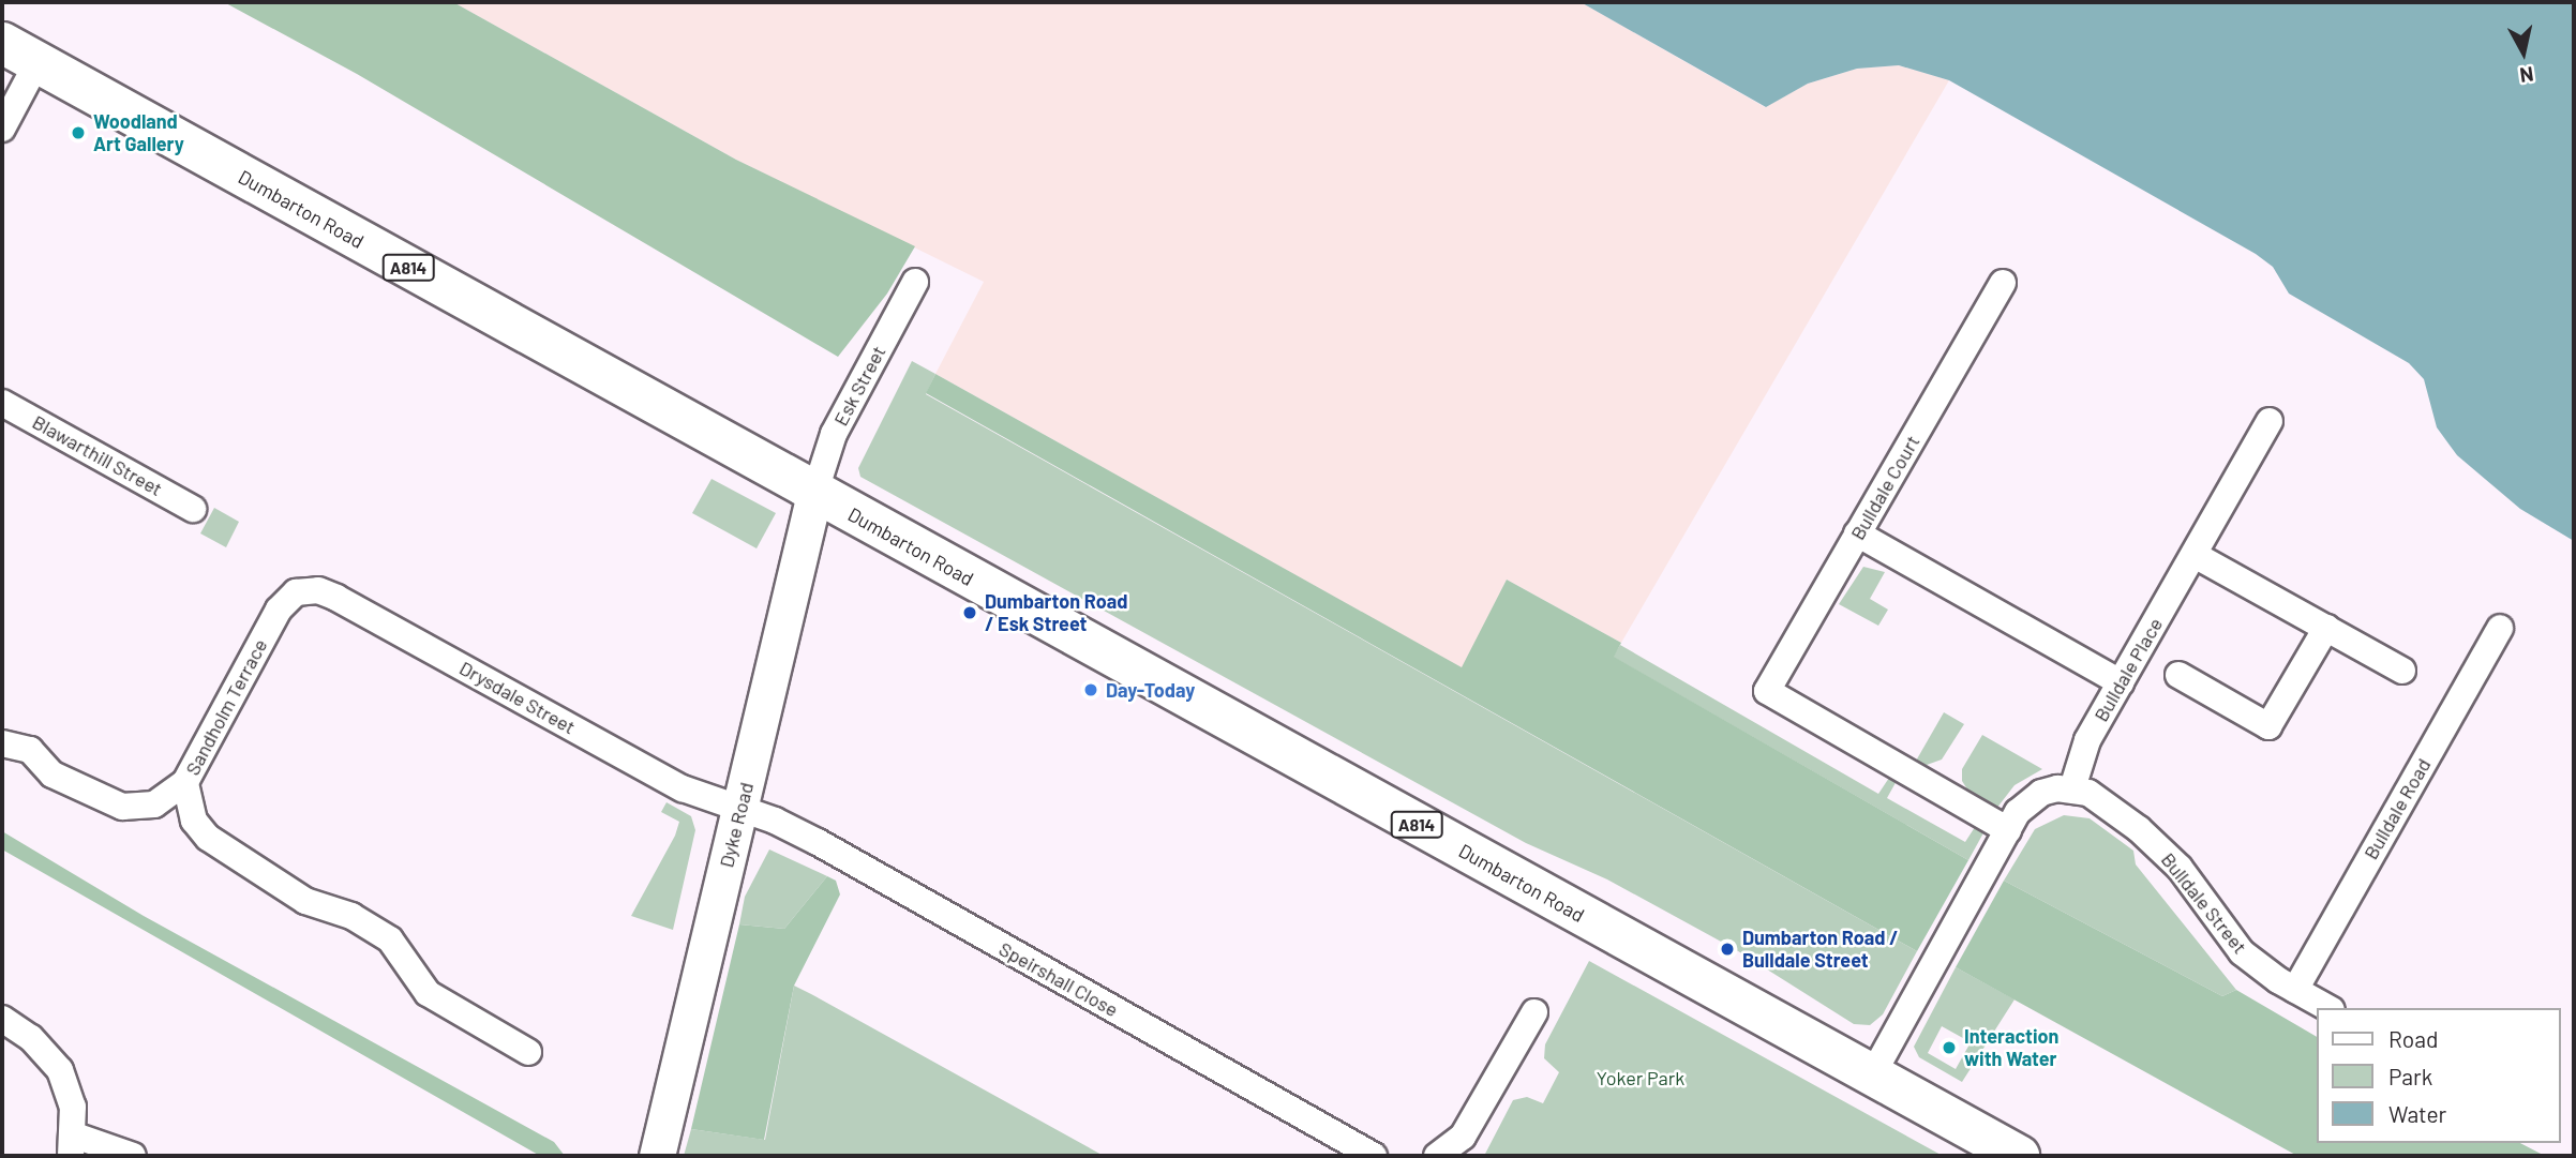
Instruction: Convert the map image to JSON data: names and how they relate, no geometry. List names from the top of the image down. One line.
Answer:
{"streets":{"main road":["Dumbarton Road","A814"],"street":["Esk Street","Blawarthill Street","Bulldale Court","Bulldale Place","Drysdale Street","Sandholm Terrace","Bulldale Road","Dyke Road","Bulldale Street","Speirshall Close"]},"crossings":[["Dumbarton Road","Esk Street"],["Dumbarton Road","Dyke Road"],["Esk Street","Dyke Road"],["Bulldale Place","Bulldale Street"],["Drysdale Street","Sandholm Terrace"],["Drysdale Street","Dyke Road"],["Drysdale Street","Speirshall Close"],["Bulldale Road","Bulldale Street"],["Dyke Road","Speirshall Close"]],"parks":["Yoker Park"],"places":["Woodland Art Gallery","Dumbarton Road / Esk Street","Day-Today","Dumbarton Road / Bulldale Street","Interaction with Water"],"legend":["Road","Park","Water"],"north":"bottom"}
